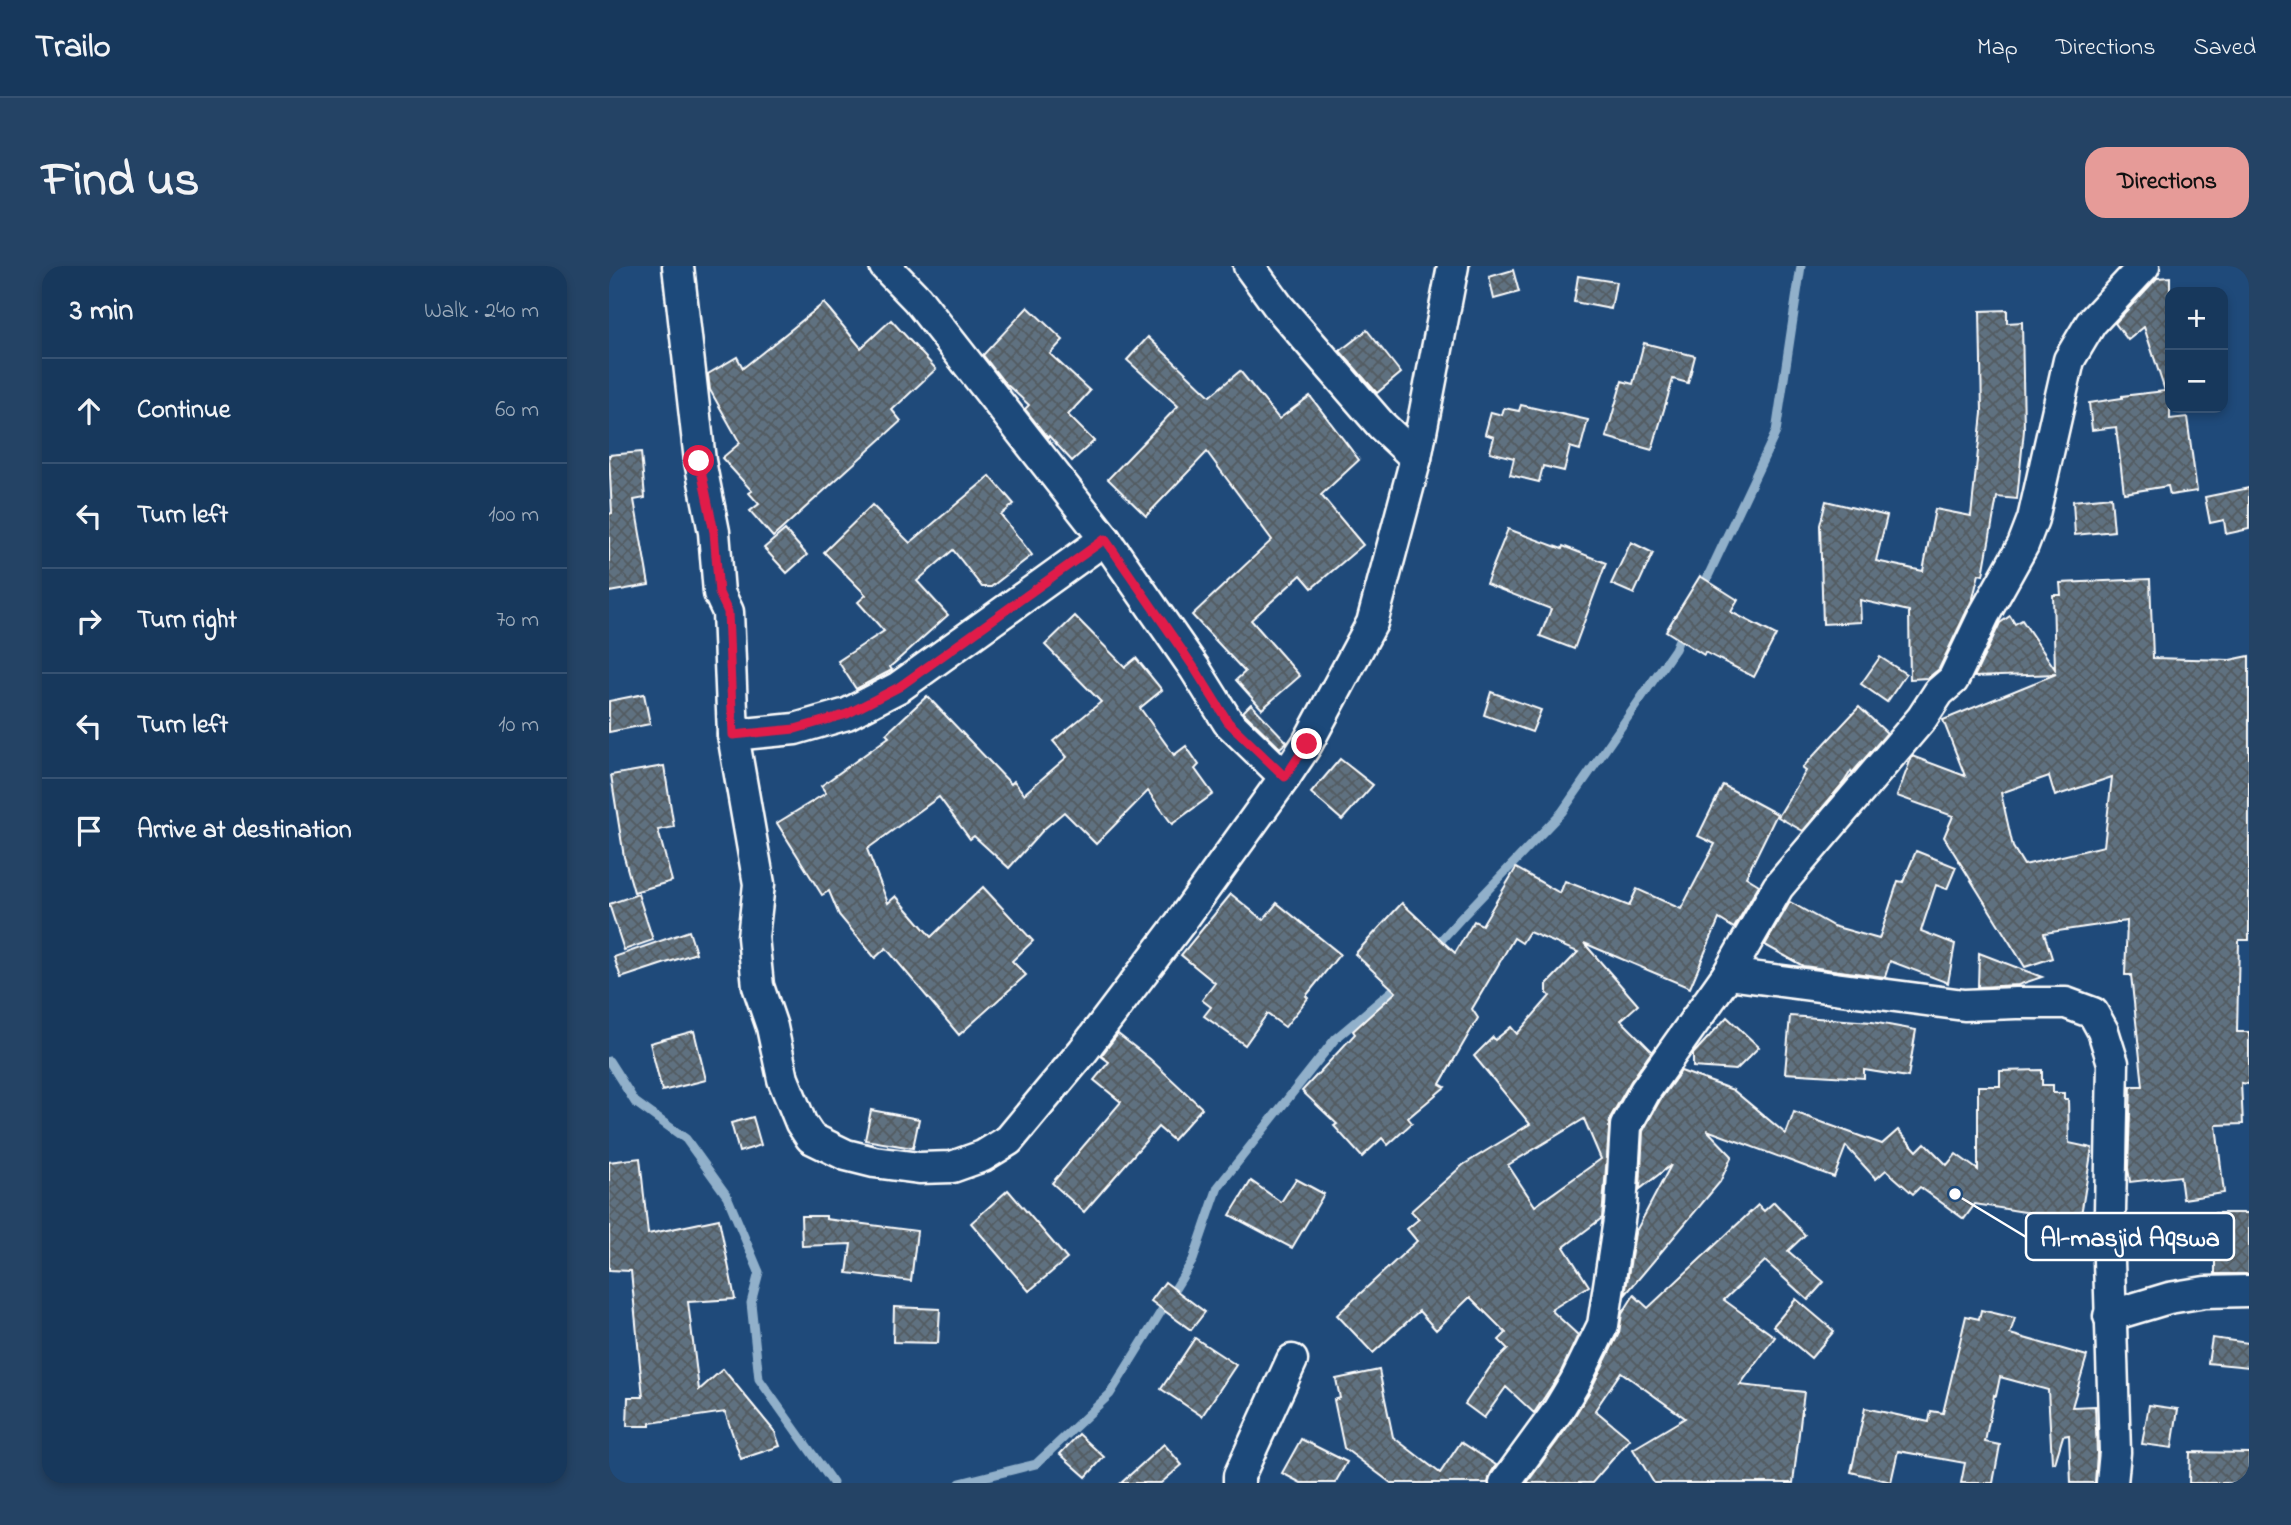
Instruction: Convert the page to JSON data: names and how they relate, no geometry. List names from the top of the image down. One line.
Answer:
{"places":["Al-masjid Aqswa"],"page":{"header":"Trailo","nav":["Map","Directions","Saved"],"title":"Find us","buttons":"Directions","heading":["3 min","Walk · 240 m"],"map_buttons":["+","−"],"list":[["Continue","60 m"],["Turn left","100 m"],["Turn right","70 m"],["Turn left","10 m"],"Arrive at destination"]}}
